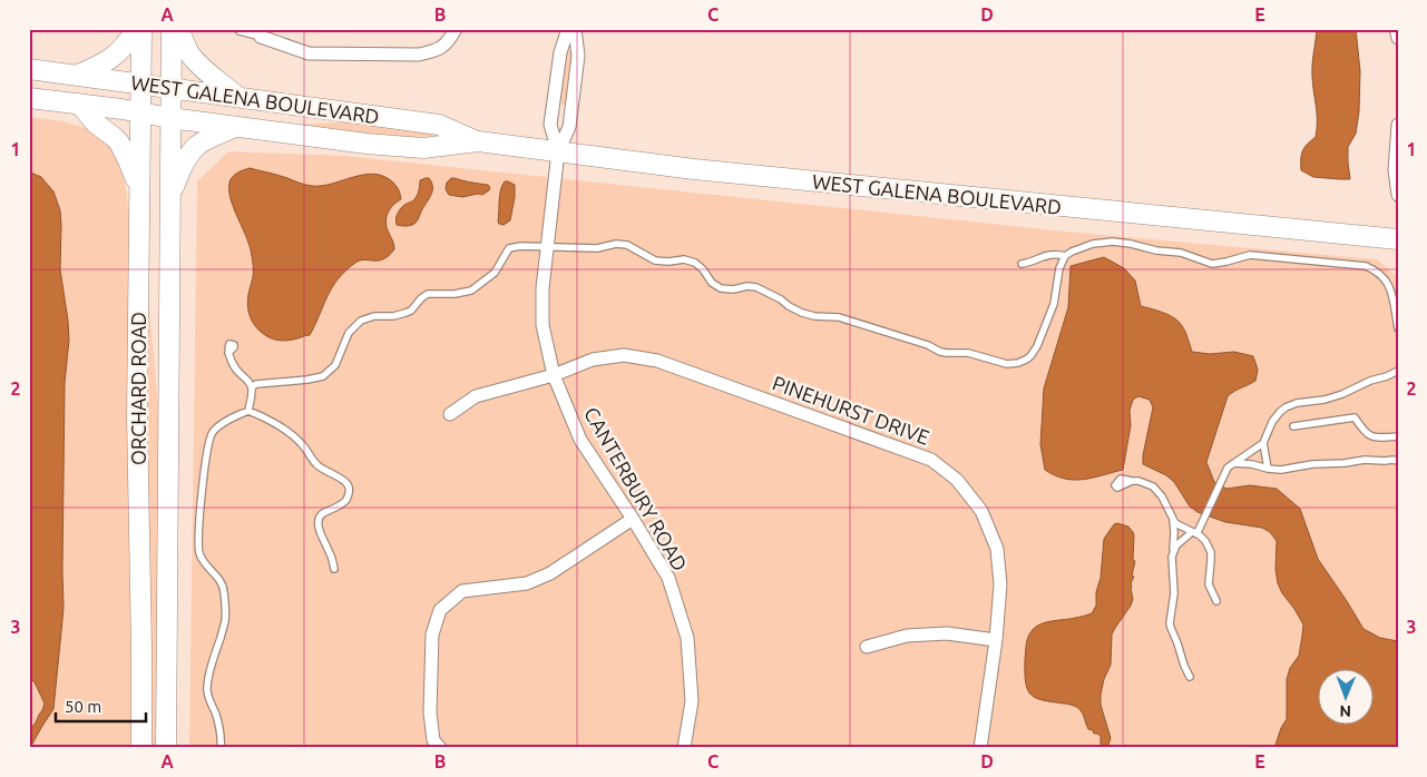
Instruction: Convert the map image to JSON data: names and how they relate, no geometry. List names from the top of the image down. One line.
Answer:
{"streets":{"main road":["WEST GALENA BOULEVARD","ORCHARD ROAD"],"street":["PINEHURST DRIVE","CANTERBURY ROAD"]},"crossings":[["WEST GALENA BOULEVARD","ORCHARD ROAD"],["WEST GALENA BOULEVARD","CANTERBURY ROAD"],["PINEHURST DRIVE","CANTERBURY ROAD"]],"scale_bar":"50 m","north":"bottom","grid":{"columns":["A","B","C","D","E"],"rows":["1","2","3"]}}
